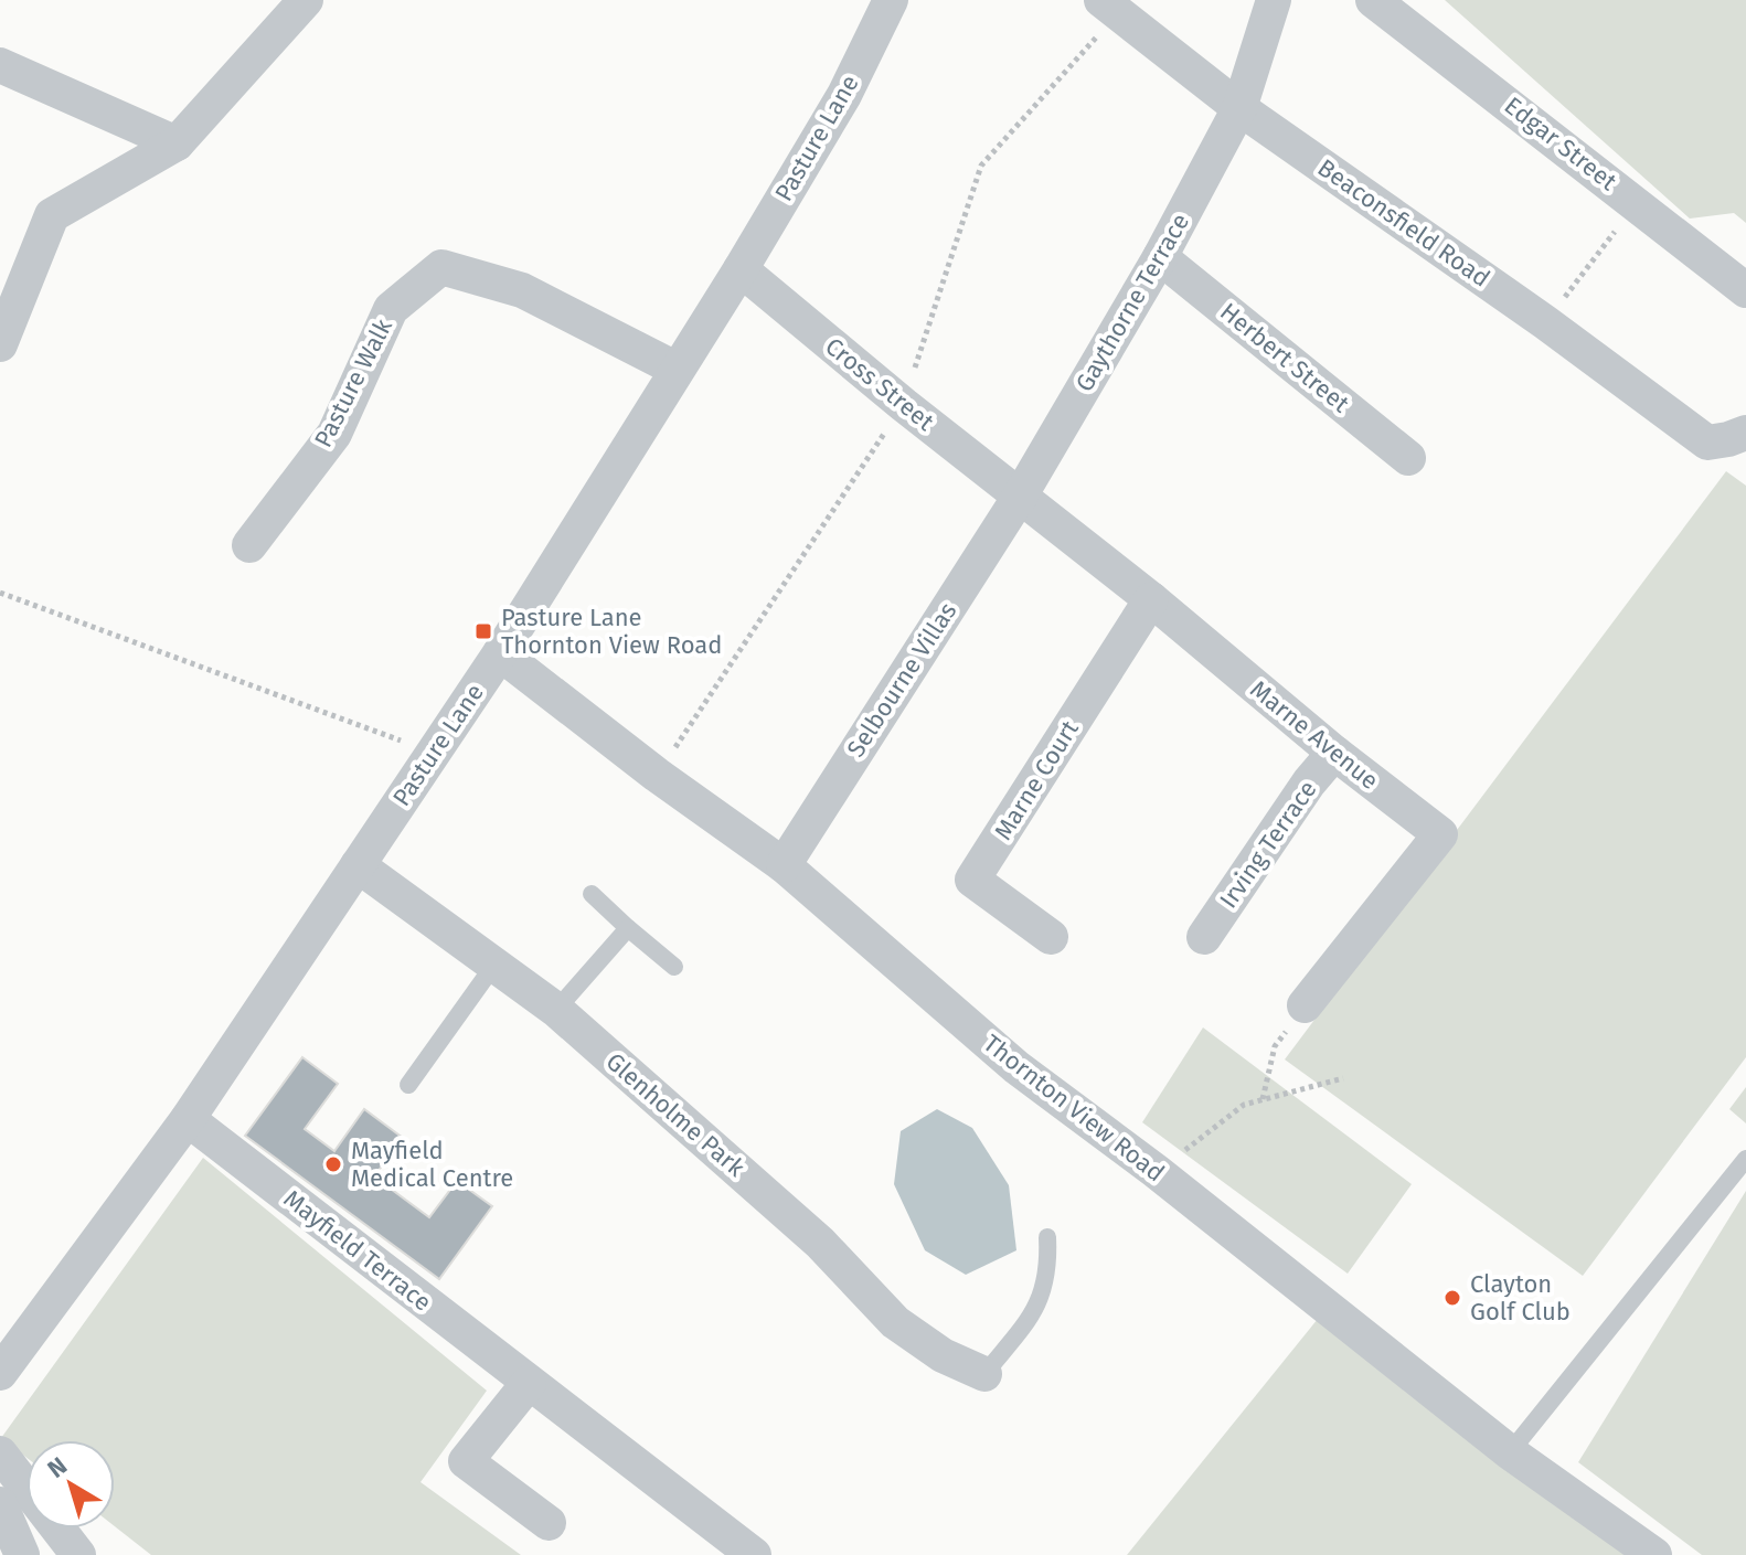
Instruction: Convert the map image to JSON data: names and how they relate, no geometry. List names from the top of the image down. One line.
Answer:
{"streets":{"street":["Pasture Lane","Edgar Street","Beaconsfield Road","Gaythorne Terrace","Herbert Street","Pasture Walk","Cross Street","Selbourne Villas","Marne Avenue","Marne Court","Irving Terrace","Thornton View Road","Glenholme Park","Mayfield Terrace"]},"crossings":[["Pasture Lane","Pasture Walk"],["Pasture Lane","Cross Street"],["Pasture Lane","Thornton View Road"],["Pasture Lane","Glenholme Park"],["Pasture Lane","Mayfield Terrace"],["Beaconsfield Road","Gaythorne Terrace"],["Gaythorne Terrace","Herbert Street"],["Gaythorne Terrace","Cross Street"],["Gaythorne Terrace","Selbourne Villas"],["Gaythorne Terrace","Marne Avenue"],["Cross Street","Selbourne Villas"],["Cross Street","Marne Avenue"],["Selbourne Villas","Marne Avenue"],["Selbourne Villas","Thornton View Road"],["Marne Avenue","Marne Court"],["Marne Avenue","Irving Terrace"]],"places":{"transit":["Pasture Lane Thornton View Road"],"other":["Mayfield Medical Centre","Clayton Golf Club"]},"north":"top left"}
